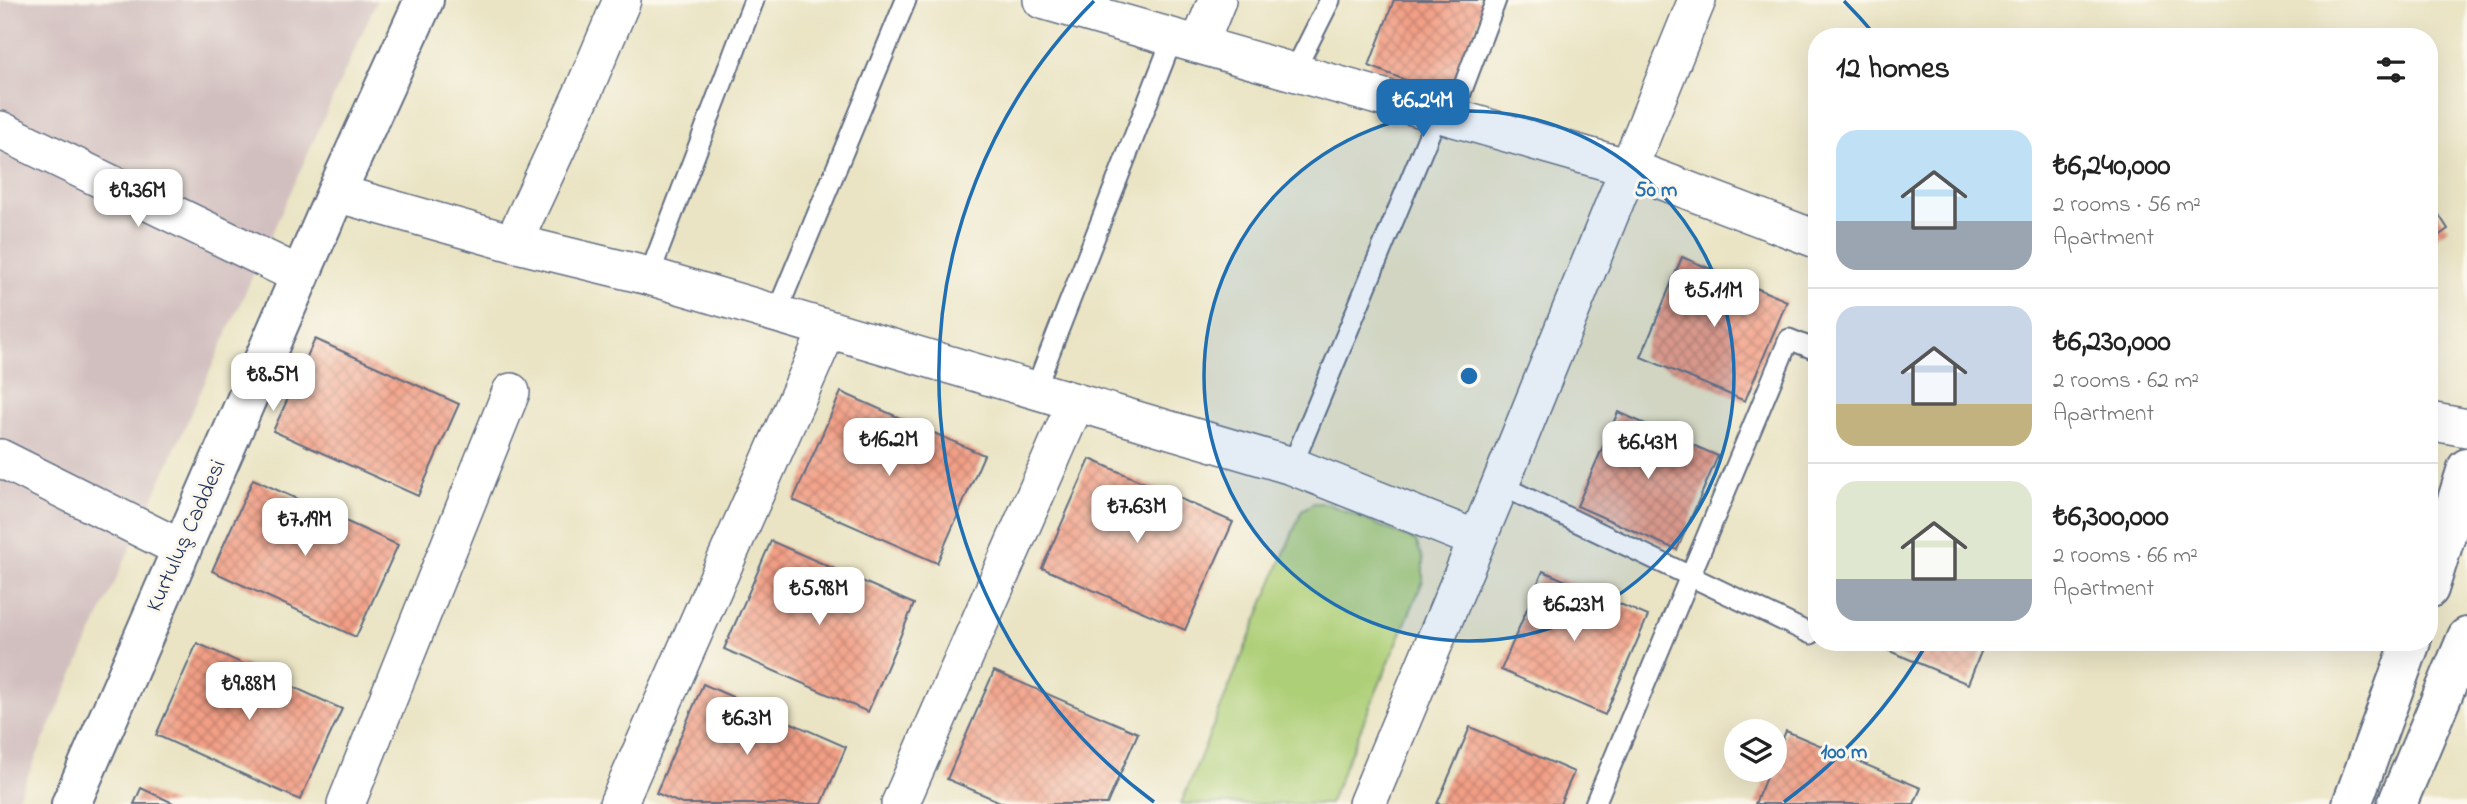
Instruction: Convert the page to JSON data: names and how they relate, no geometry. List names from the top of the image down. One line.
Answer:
{"streets":{"main road":["Kurtuluş Caddesi"]},"page":{"heading":"12 homes","price":["₺6.24M","₺9.36M","₺5.11M","₺8.5M","₺16.2M","₺6.43M","₺7.63M","₺7.19M","₺5.98M","₺6.23M","₺9.88M","₺6.3M"],"list":[{"name":"₺6,240,000","note":"2 rooms · 56 m² · Apartment"},{"name":"₺6,230,000","note":"2 rooms · 62 m² · Apartment"},{"name":"₺6,300,000","note":"2 rooms · 66 m² · Apartment"}]},"rings":["50 m","100 m"]}
